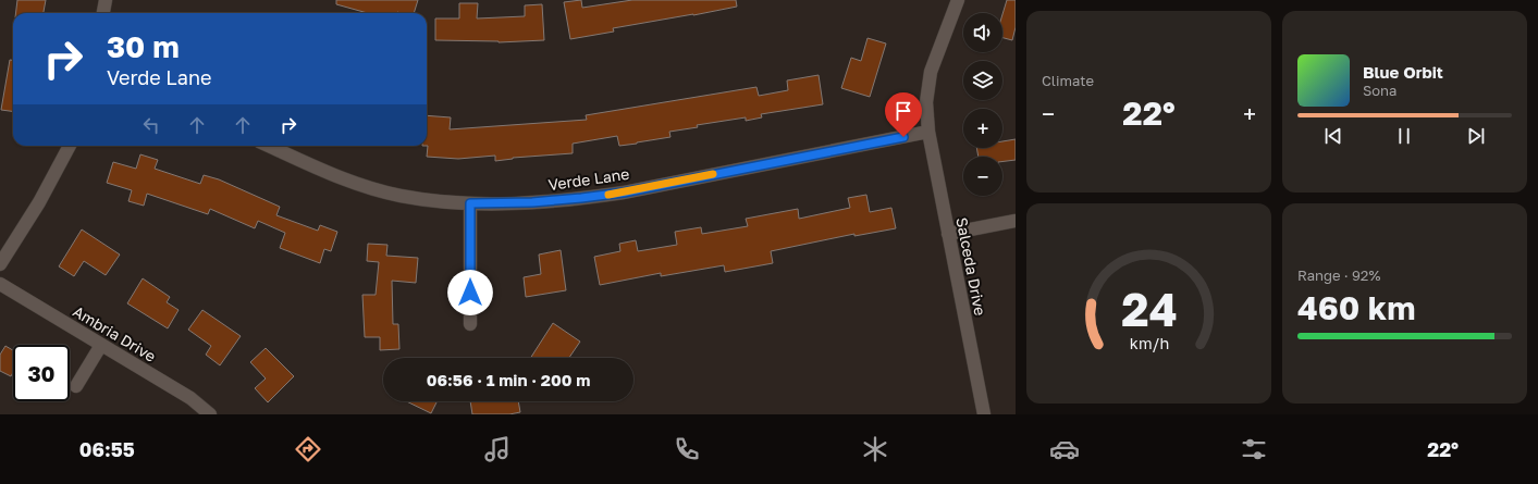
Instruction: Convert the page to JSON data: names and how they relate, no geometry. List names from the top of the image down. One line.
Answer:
{"streets":{"street":["Verde Lane","Salceda Drive","Ambria Drive"]},"crossings":[["Verde Lane","Salceda Drive"]],"page":{"tile":["Climate",["Range · 92%","460 km"]],"map_buttons":["+","−"],"turn":["30 m","Verde Lane"],"song":["Blue Orbit","Sona"],"heat":["−","22°","+"],"limit":"30","trip":"06:56 · 1 min · 200 m","tabs":["06:55","22°"],"gauge":["24","km/h"]}}
